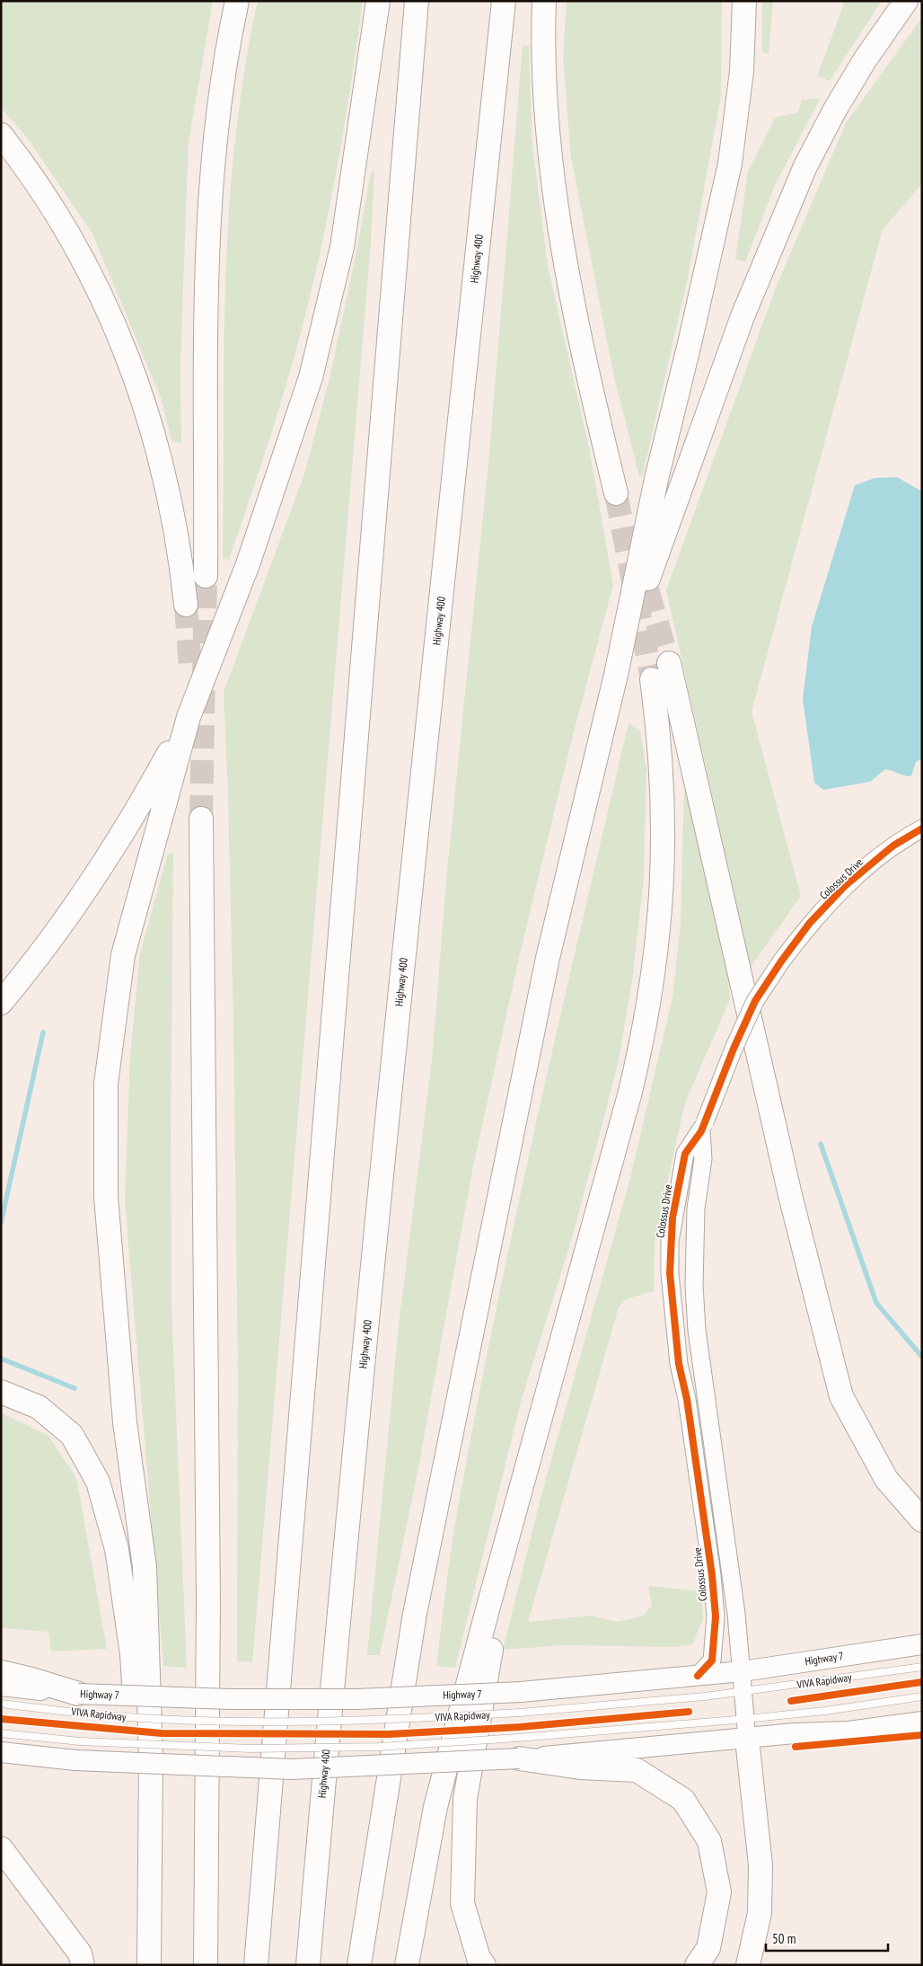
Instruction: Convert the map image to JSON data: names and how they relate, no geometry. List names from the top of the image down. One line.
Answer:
{"streets":{"highway":["Highway 400"],"main road":["Highway 7"],"street":["Colossus Drive"],"lane":["VIVA Rapidway"]},"crossings":[["Colossus Drive","Highway 7"],["Colossus Drive","VIVA Rapidway"],["Highway 7","VIVA Rapidway"]],"scale_bar":"50 m"}
